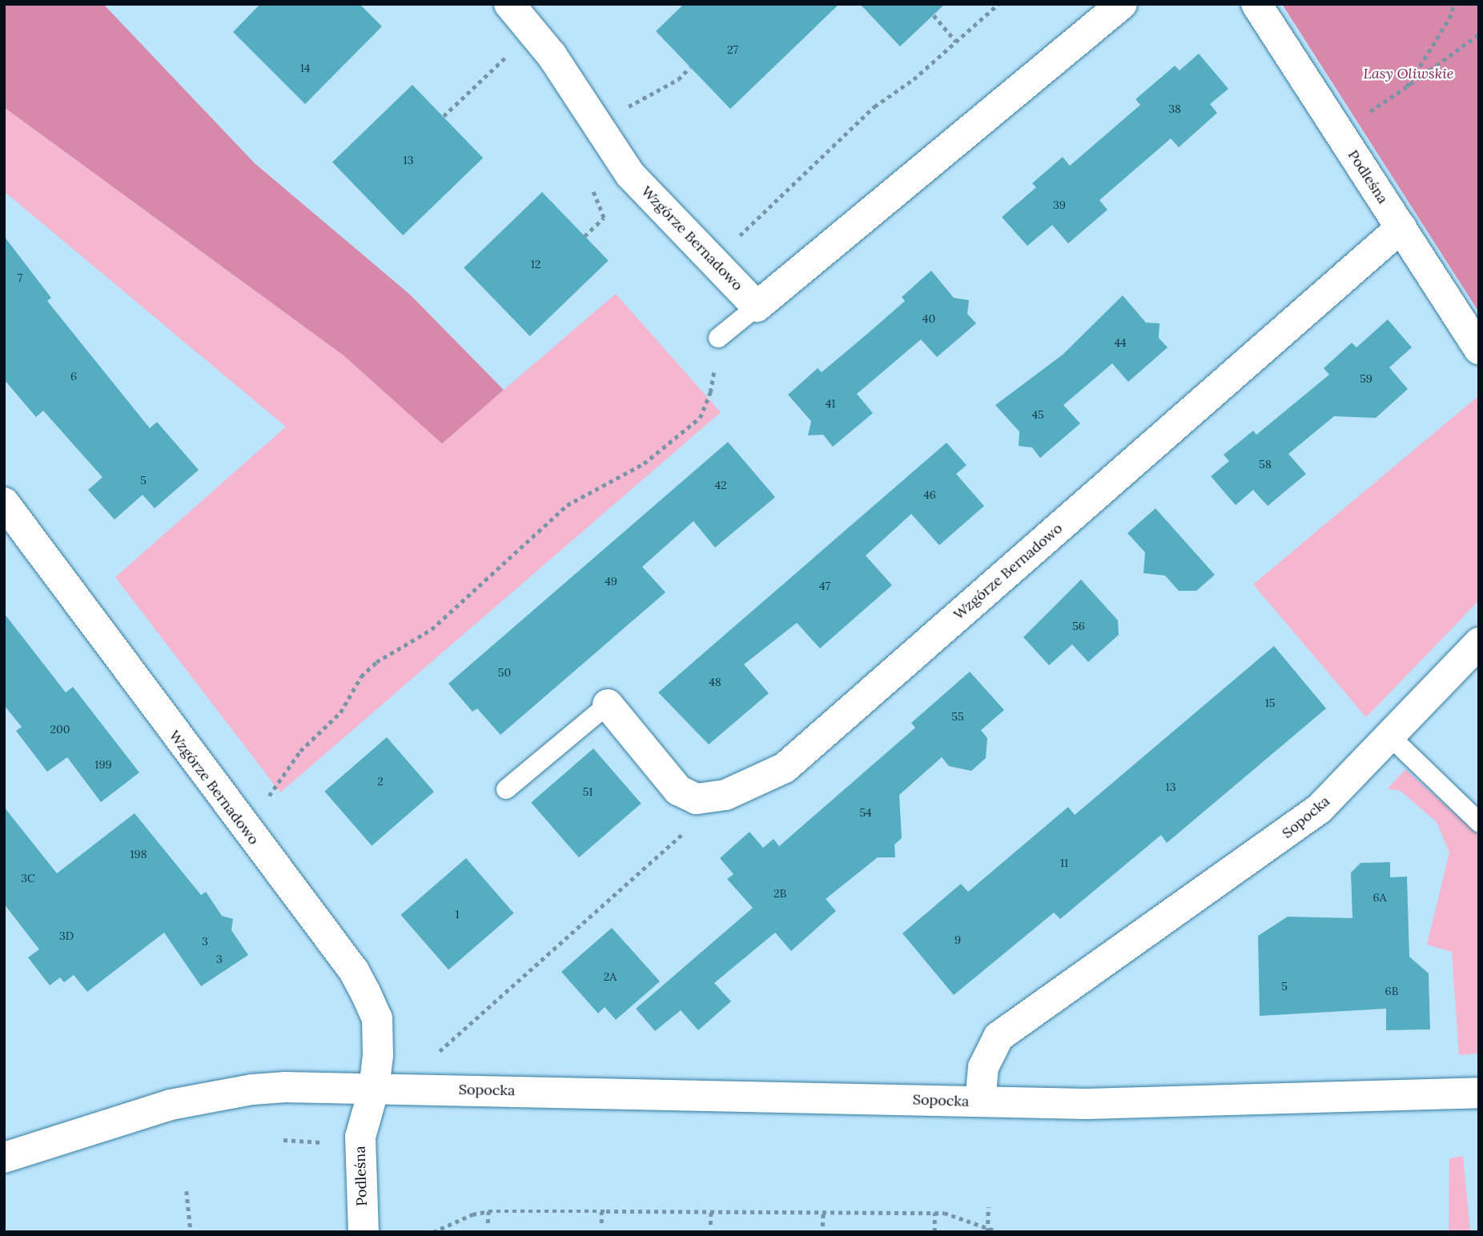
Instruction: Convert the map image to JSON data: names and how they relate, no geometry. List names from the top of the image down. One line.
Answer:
{"streets":{"street":["Podleśna","Wzgórze Bernadowo","Sopocka"]},"crossings":[["Podleśna","Wzgórze Bernadowo"],["Podleśna","Sopocka"],["Wzgórze Bernadowo","Sopocka"]],"parks":["Lasy Oliwskie"],"house_numbers":["27","14","38","13","39","12","7","40","44","6","59","41","45","58","5","42","46","49","47","56","50","48","15","55","200","199","2","13","51","54","198","11","3C","2B","6A","1","3D","9","3","3","2A","5","6B"]}
